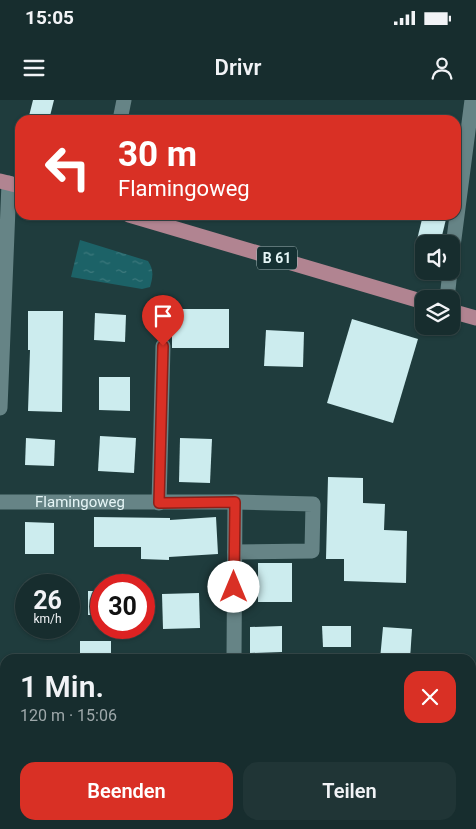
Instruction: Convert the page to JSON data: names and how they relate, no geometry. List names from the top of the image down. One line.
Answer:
{"streets":{"main road":["B 61"],"street":["Flamingoweg"]},"page":{"status":"15:05","header":"Drivr","turn":["30 m","Flamingoweg"],"speed":"26 km/h","limit":"30","heading":["1 Min.","120 m · 15:06"],"buttons":["Beenden","Teilen"]}}
